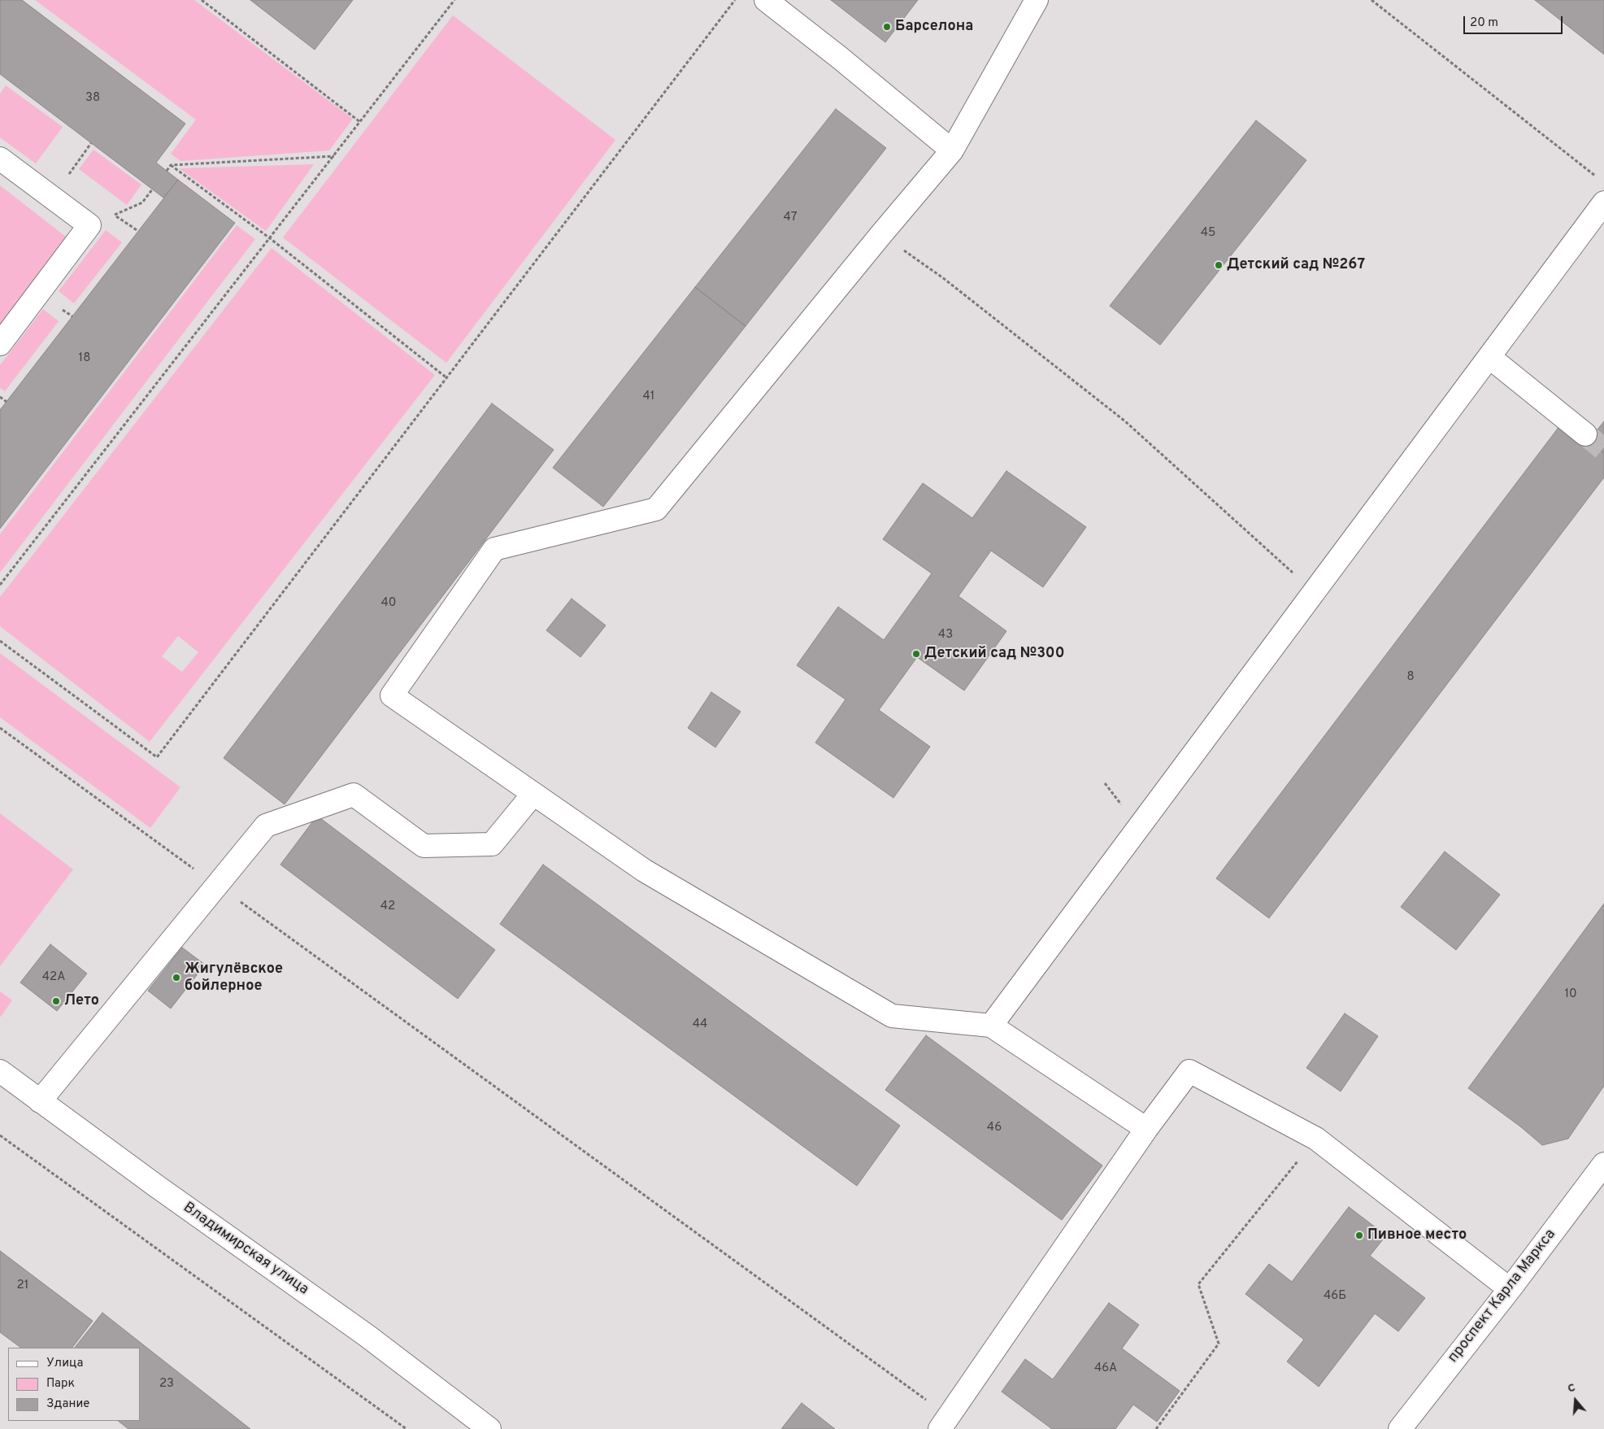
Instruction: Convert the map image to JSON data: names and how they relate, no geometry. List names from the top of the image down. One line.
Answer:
{"streets":{"street":["Владимирская улица","проспект Карла Маркса"]},"places":["Барселона","Детский сад №267","Детский сад №300","Жигулёвское бойлерное","Лето","Пивное место"],"house_numbers":["38","47","45","18","41","40","43","8","42","42А","10","44","46","21","46Б","46А","23"],"legend":["Улица","Парк","Здание"],"scale_bar":"20 m","north":"top"}
